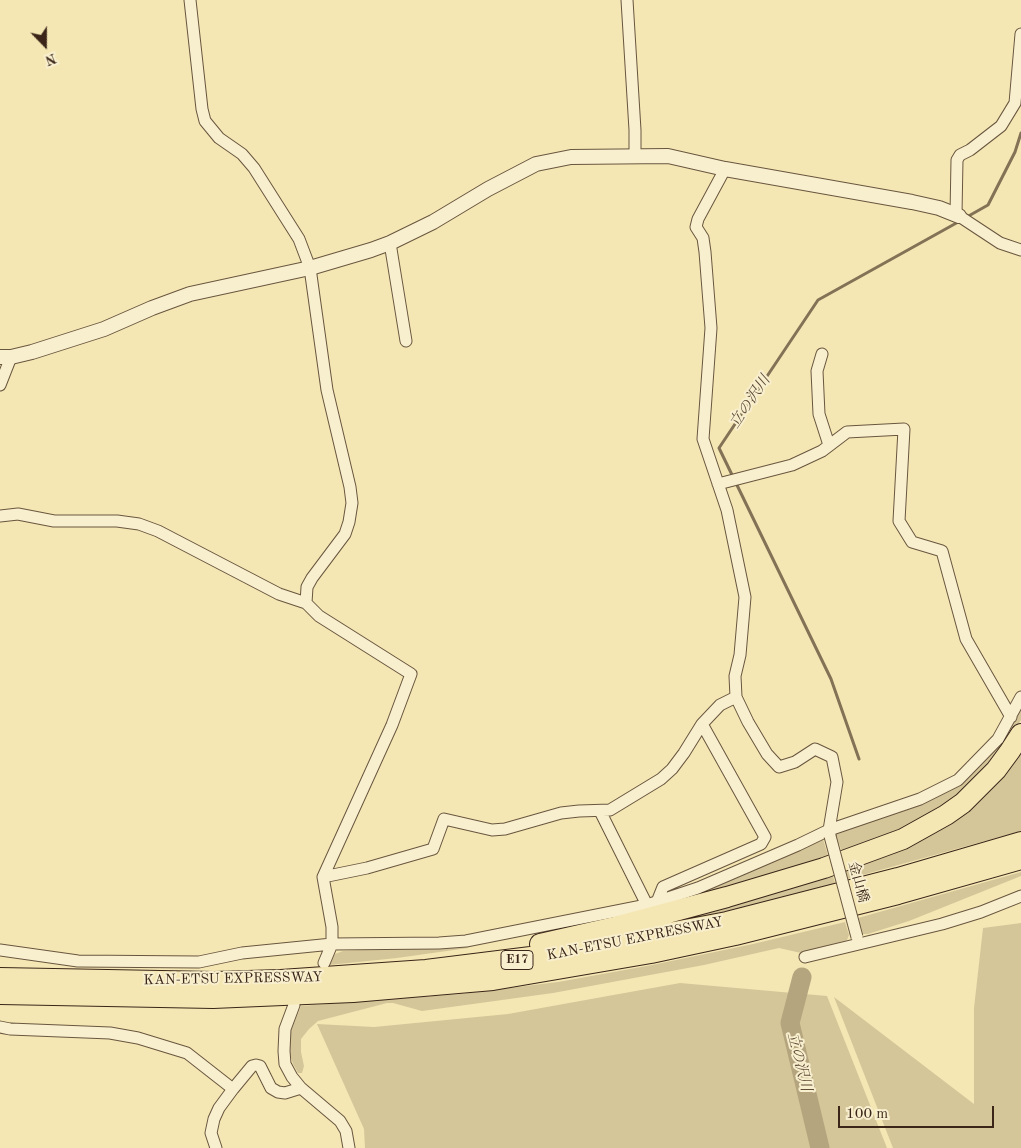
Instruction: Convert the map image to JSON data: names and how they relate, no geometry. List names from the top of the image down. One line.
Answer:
{"streets":{"highway":["KAN-ETSU EXPRESSWAY","E17"],"street":["金山橋"]},"water":["立の沢川"],"scale_bar":"100 m","north":"bottom"}
